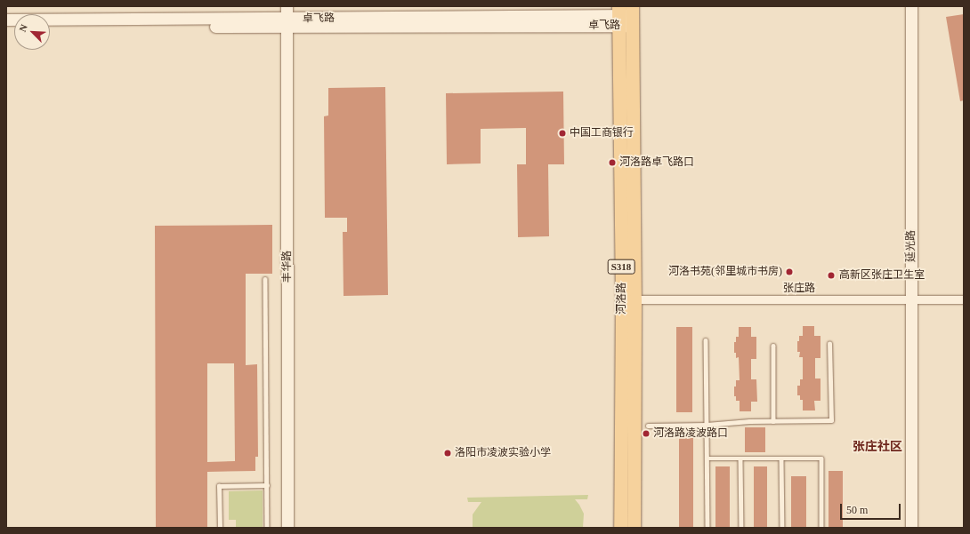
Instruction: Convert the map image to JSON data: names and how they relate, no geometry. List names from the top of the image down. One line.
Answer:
{"streets":{"main road":["S318","河洛路"],"street":["卓飞路","延光路","丰华路","张庄路"]},"crossings":[["卓飞路","丰华路"],["卓飞路","河洛路"],["延光路","张庄路"],["张庄路","河洛路"]],"districts":["张庄社区"],"places":["中国工商银行","河洛路卓飞路口","河洛书苑(邻里城市书房)","高新区张庄卫生室","河洛路凌波路口","洛阳市凌波实验小学"],"scale_bar":"50 m","north":"top left"}
